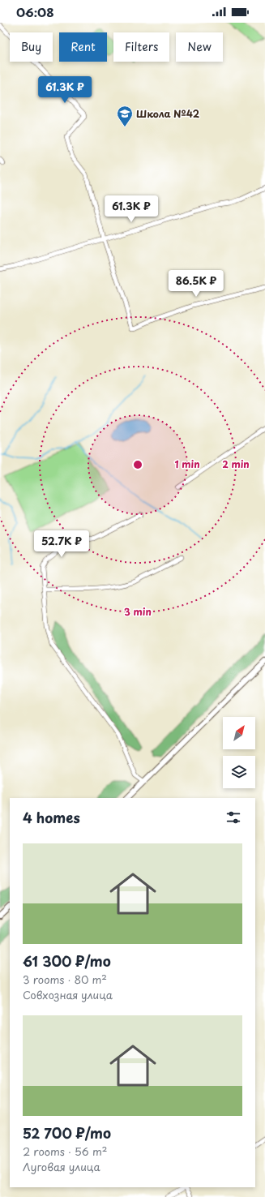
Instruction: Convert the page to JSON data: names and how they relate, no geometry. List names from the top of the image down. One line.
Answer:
{"places":{"school or university":["Школа №42"]},"north":"top right","page":{"status":"06:08","chip":["Buy","Rent","Filters","New"],"price":["61.3K ₽","61.3K ₽","86.5K ₽","52.7K ₽"],"heading":"4 homes","list":[{"name":"61 300 ₽/mo","note":"3 rooms · 80 m² · Совхозная улица"},{"name":"52 700 ₽/mo","note":"2 rooms · 56 m² · Луговая улица"}]},"rings":["1 min","2 min","3 min"]}
